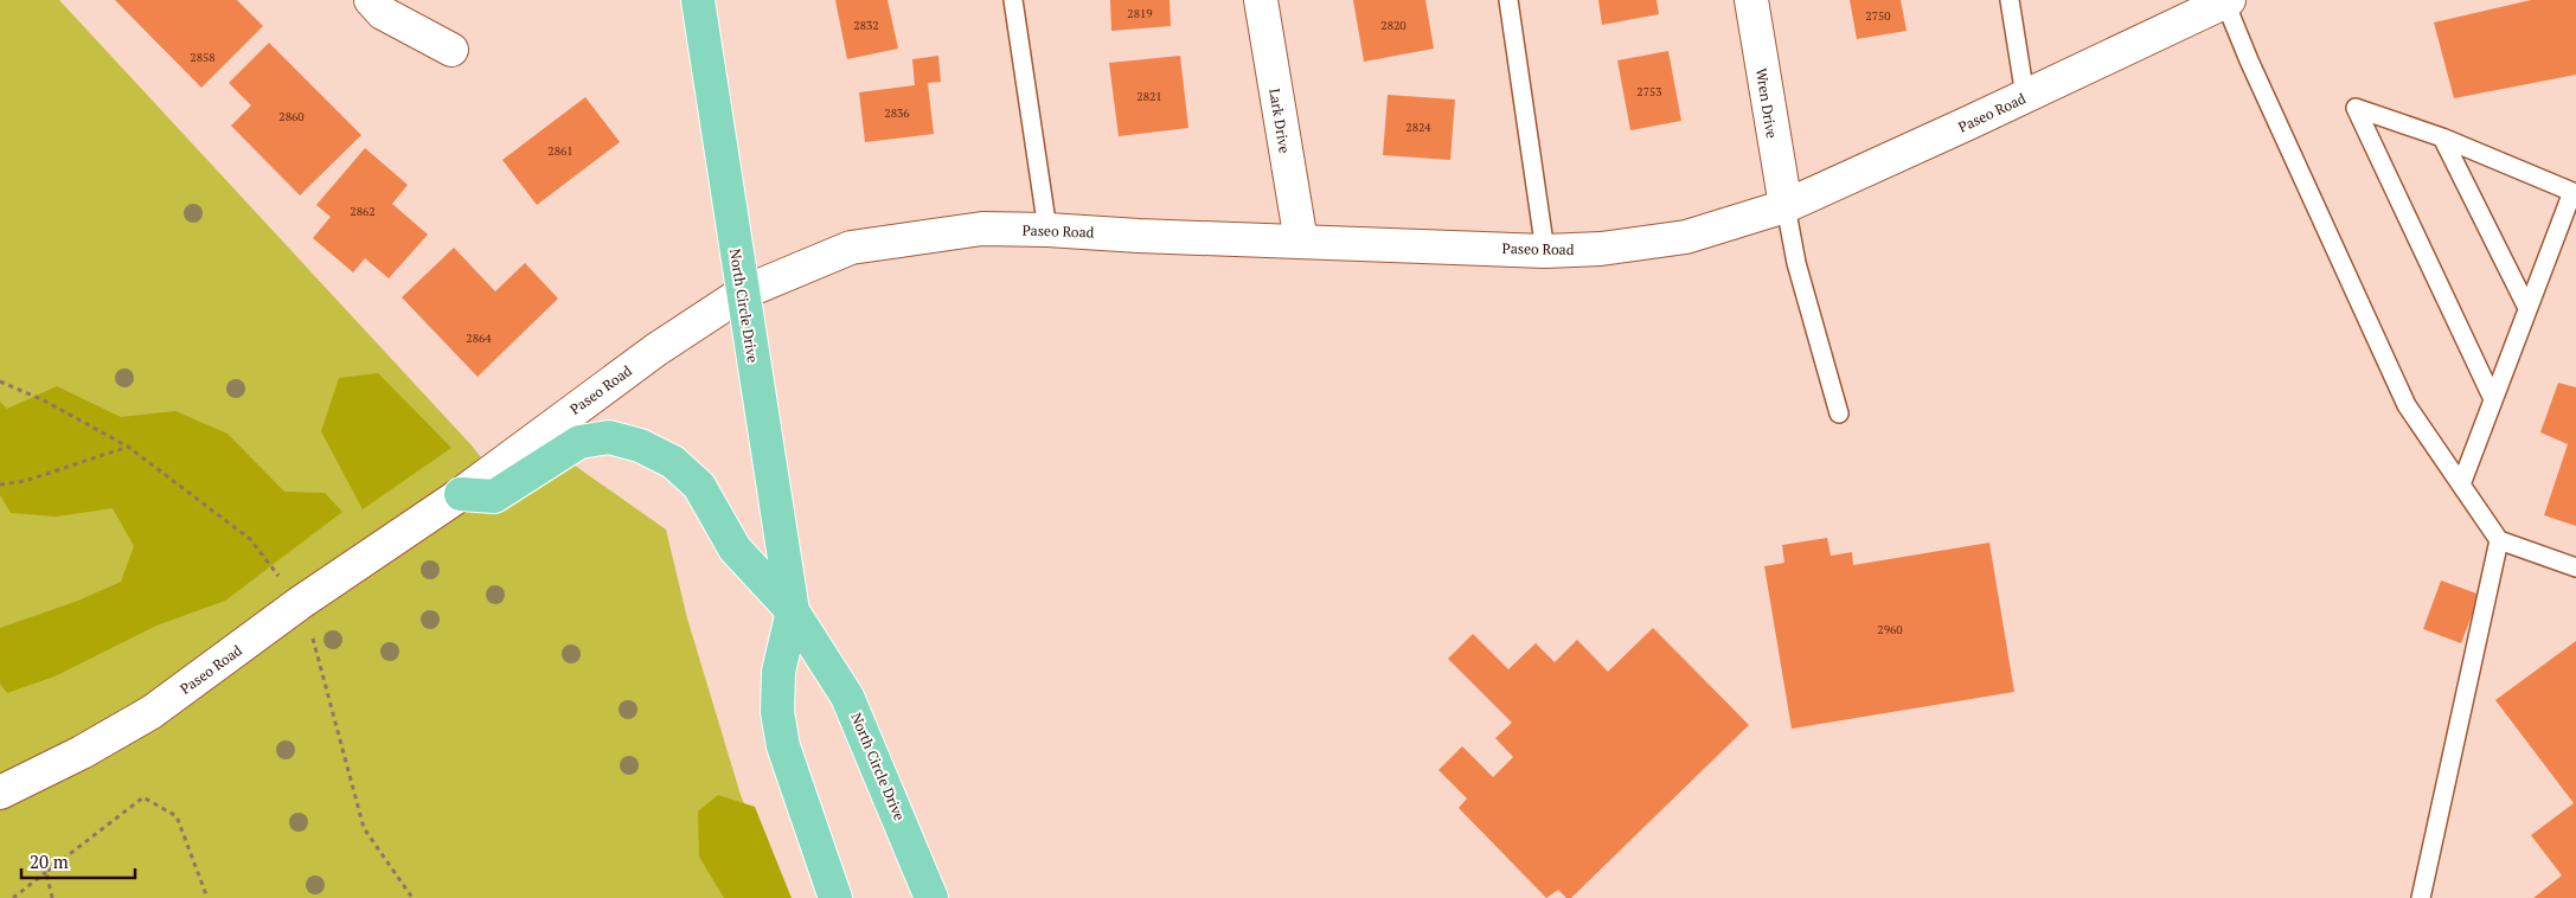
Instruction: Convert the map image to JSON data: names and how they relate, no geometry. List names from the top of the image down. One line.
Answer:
{"streets":{"main road":["North Circle Drive"],"street":["Wren Drive","Paseo Road","Lark Drive"]},"crossings":[["Wren Drive","Paseo Road"],["Paseo Road","Lark Drive"],["Paseo Road","North Circle Drive"]],"house_numbers":["2819","2750","2832","2820","2858","2753","2821","2836","2860","2824","2861","2862","2864","2960"],"scale_bar":"20 m"}
